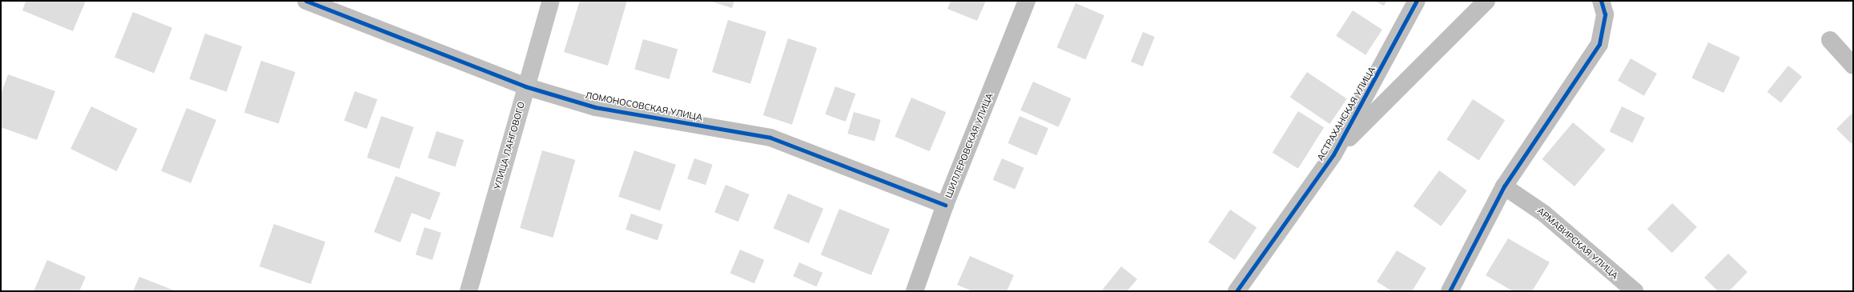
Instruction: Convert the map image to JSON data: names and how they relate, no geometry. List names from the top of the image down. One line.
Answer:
{"streets":{"street":["ЛОМОНОСОВСКАЯ УЛИЦА","АСТРАХАНСКАЯ УЛИЦА","УЛИЦА ЛАНГОВОГО","ШИЛЛЕРОВСКАЯ УЛИЦА","АРМАВИРСКАЯ УЛИЦА"]},"crossings":[["ЛОМОНОСОВСКАЯ УЛИЦА","УЛИЦА ЛАНГОВОГО"],["ЛОМОНОСОВСКАЯ УЛИЦА","ШИЛЛЕРОВСКАЯ УЛИЦА"]]}
